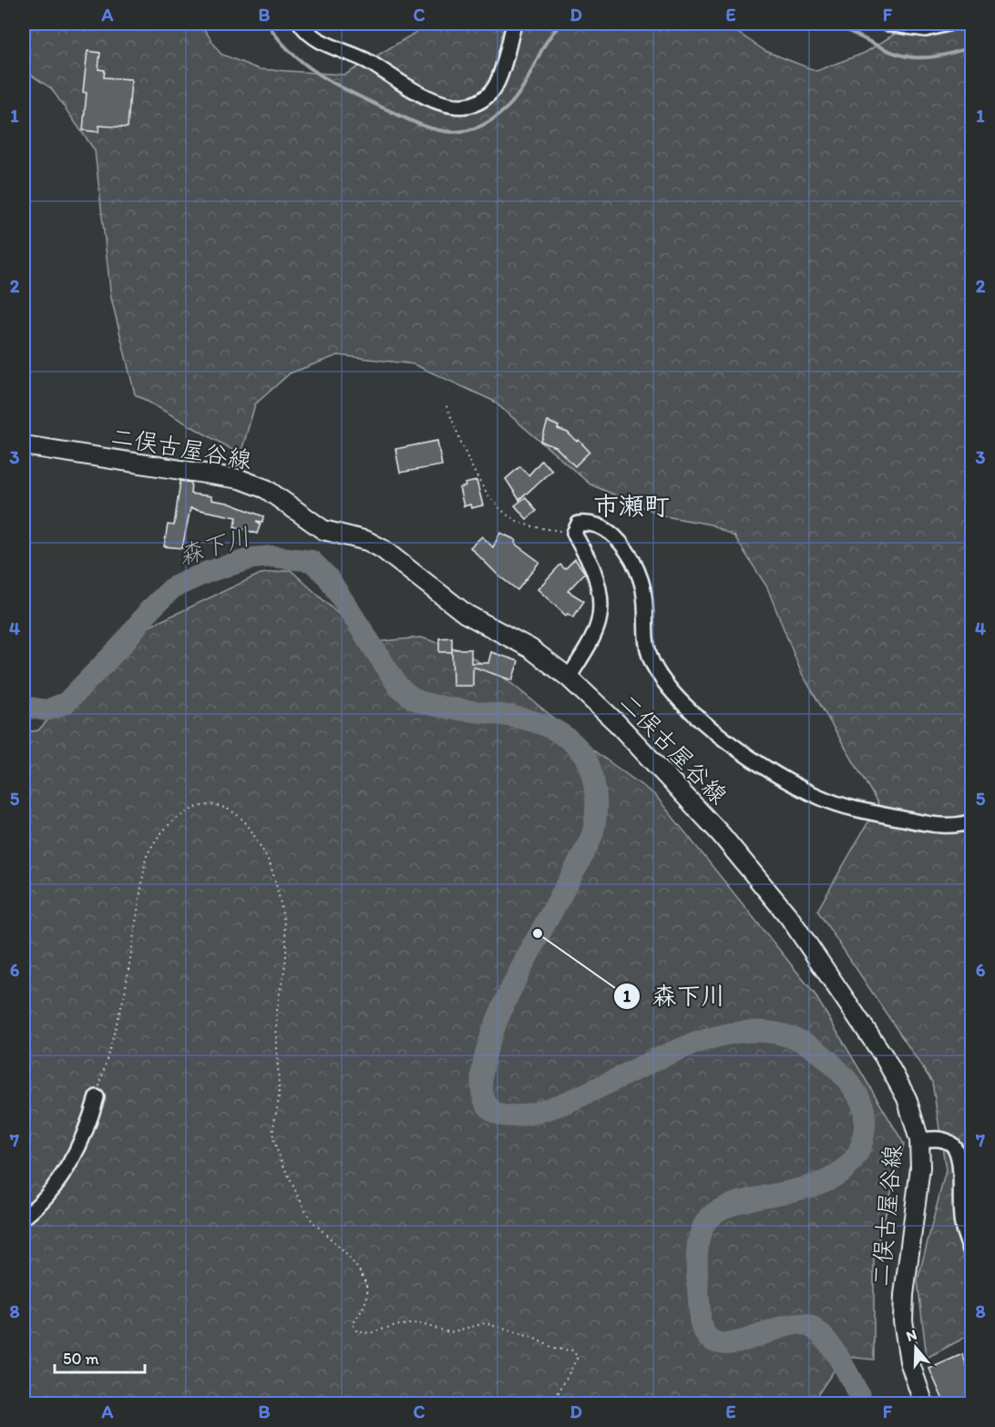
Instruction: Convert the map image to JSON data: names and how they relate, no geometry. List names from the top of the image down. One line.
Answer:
{"streets":{"main road":["二俣古屋谷線"]},"districts":["市瀬町"],"water":["森下川"],"places":["森下川"],"scale_bar":"50 m","north":"top","grid":{"columns":["A","B","C","D","E","F"],"rows":["1","2","3","4","5","6","7","8"]}}
